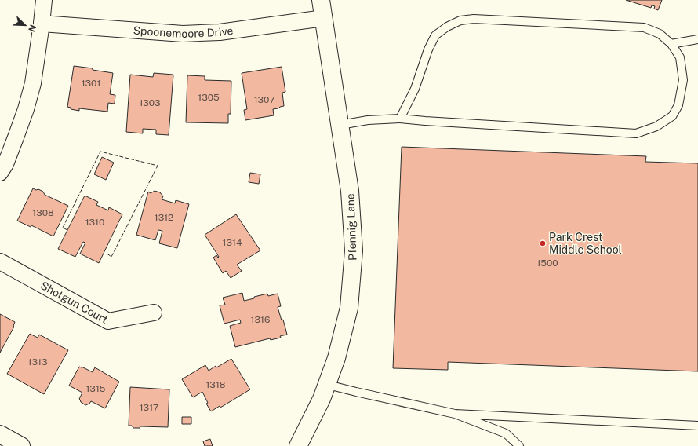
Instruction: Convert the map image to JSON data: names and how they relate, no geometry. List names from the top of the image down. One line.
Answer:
{"streets":{"street":["Spoonemoore Drive","Pfennig Lane","Shotgun Court"]},"crossings":[["Spoonemoore Drive","Pfennig Lane"]],"places":["Park Crest Middle School"],"house_numbers":["1301","1305","1307","1303","1308","1312","1310","1314","1500","1316","1313","1318","1315","1317"],"north":"bottom right"}
